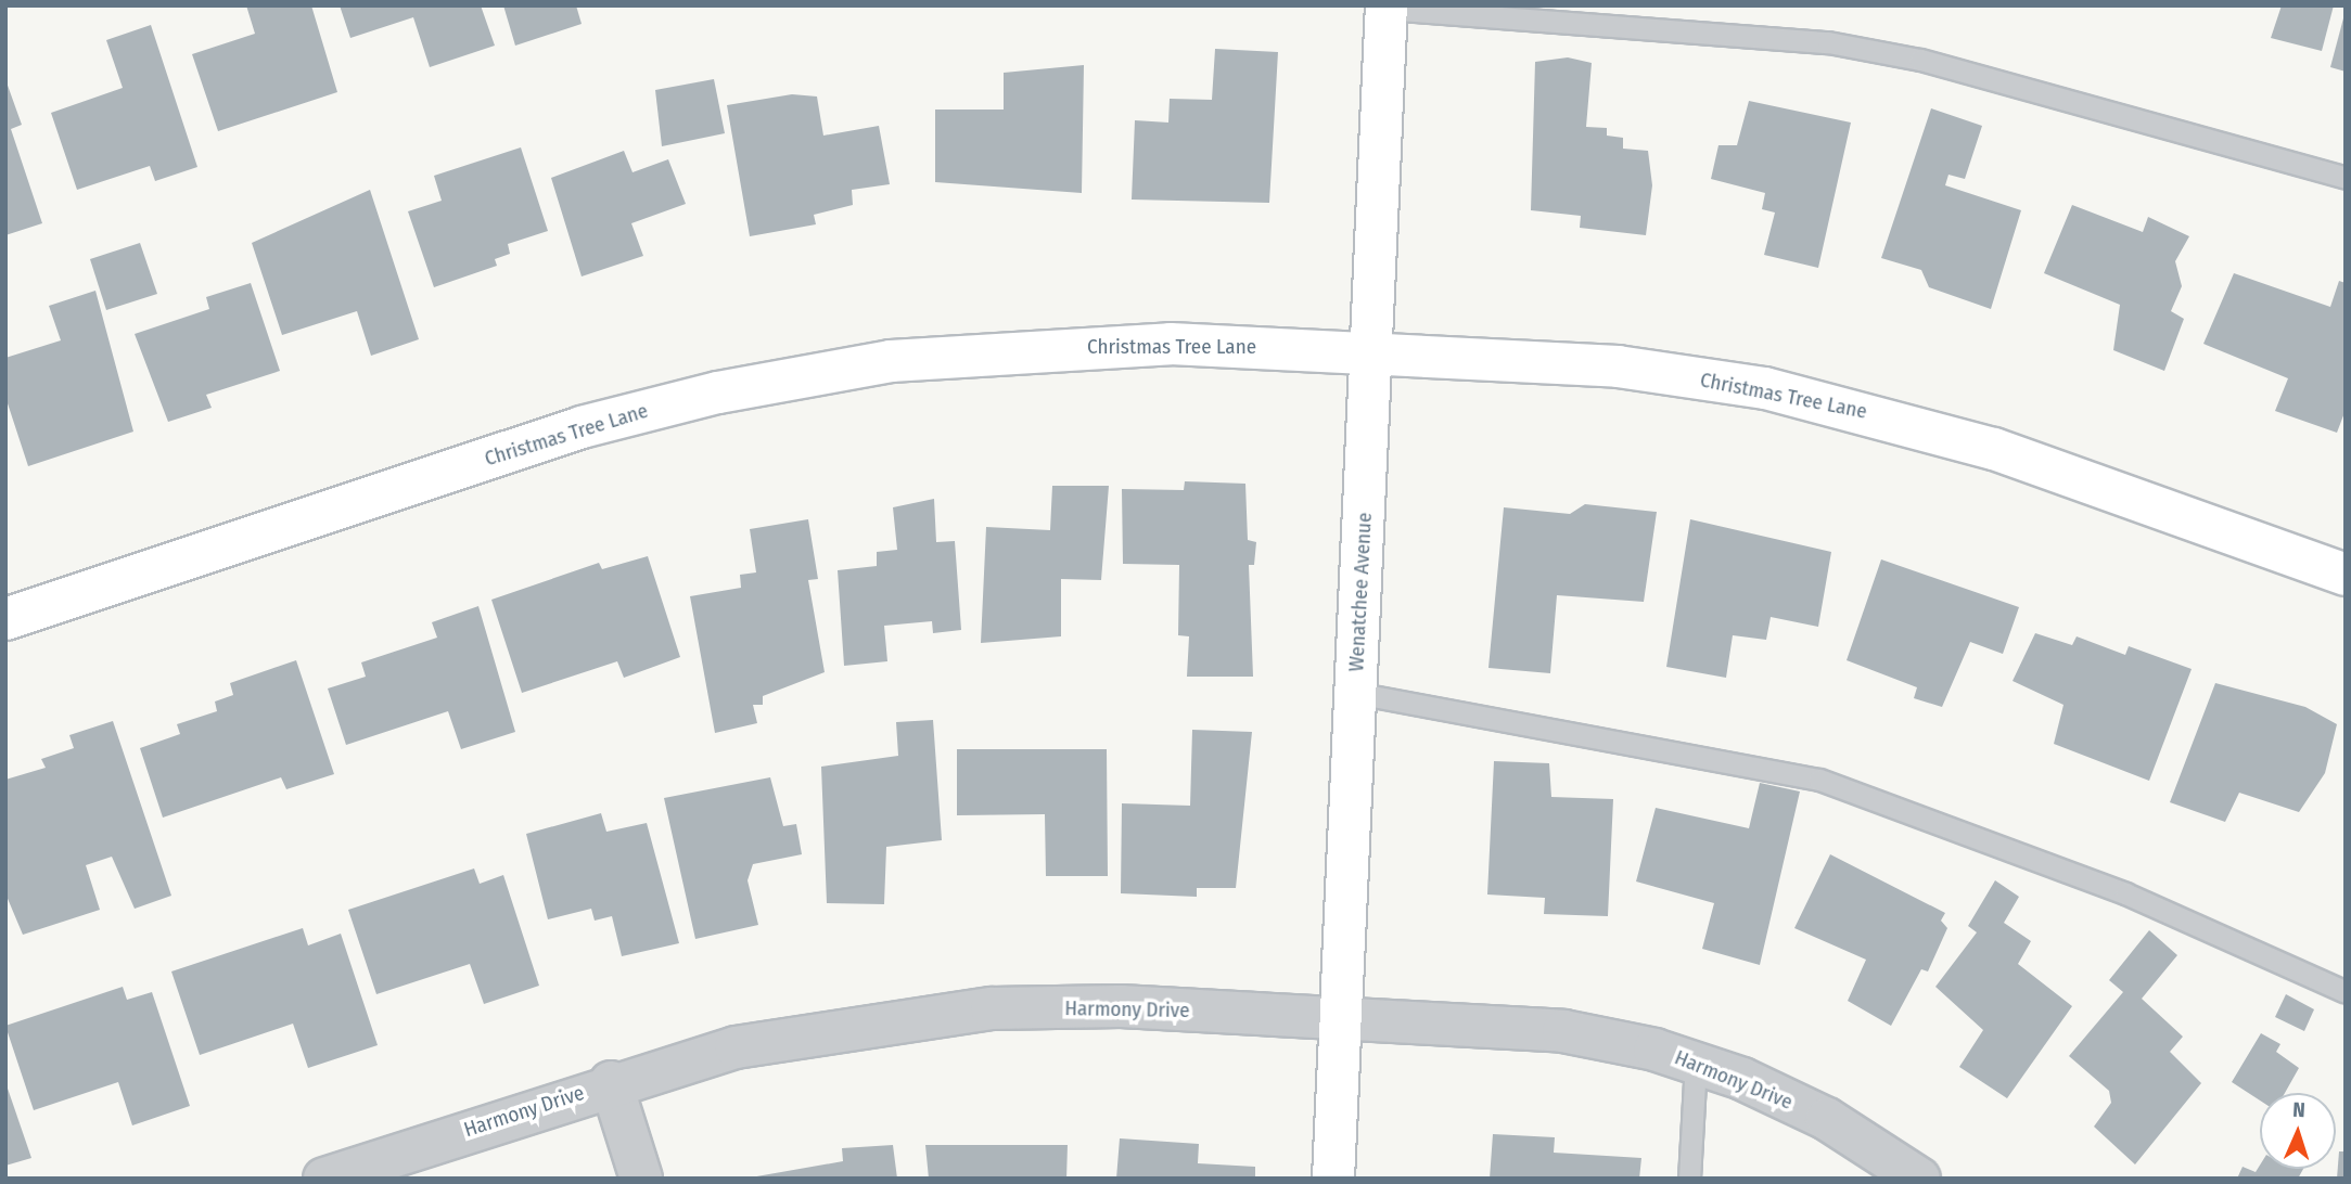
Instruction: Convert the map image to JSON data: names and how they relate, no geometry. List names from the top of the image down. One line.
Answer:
{"streets":{"street":["Christmas Tree Lane","Wenatchee Avenue","Harmony Drive"]},"crossings":[["Christmas Tree Lane","Wenatchee Avenue"],["Wenatchee Avenue","Harmony Drive"]],"north":"top"}
